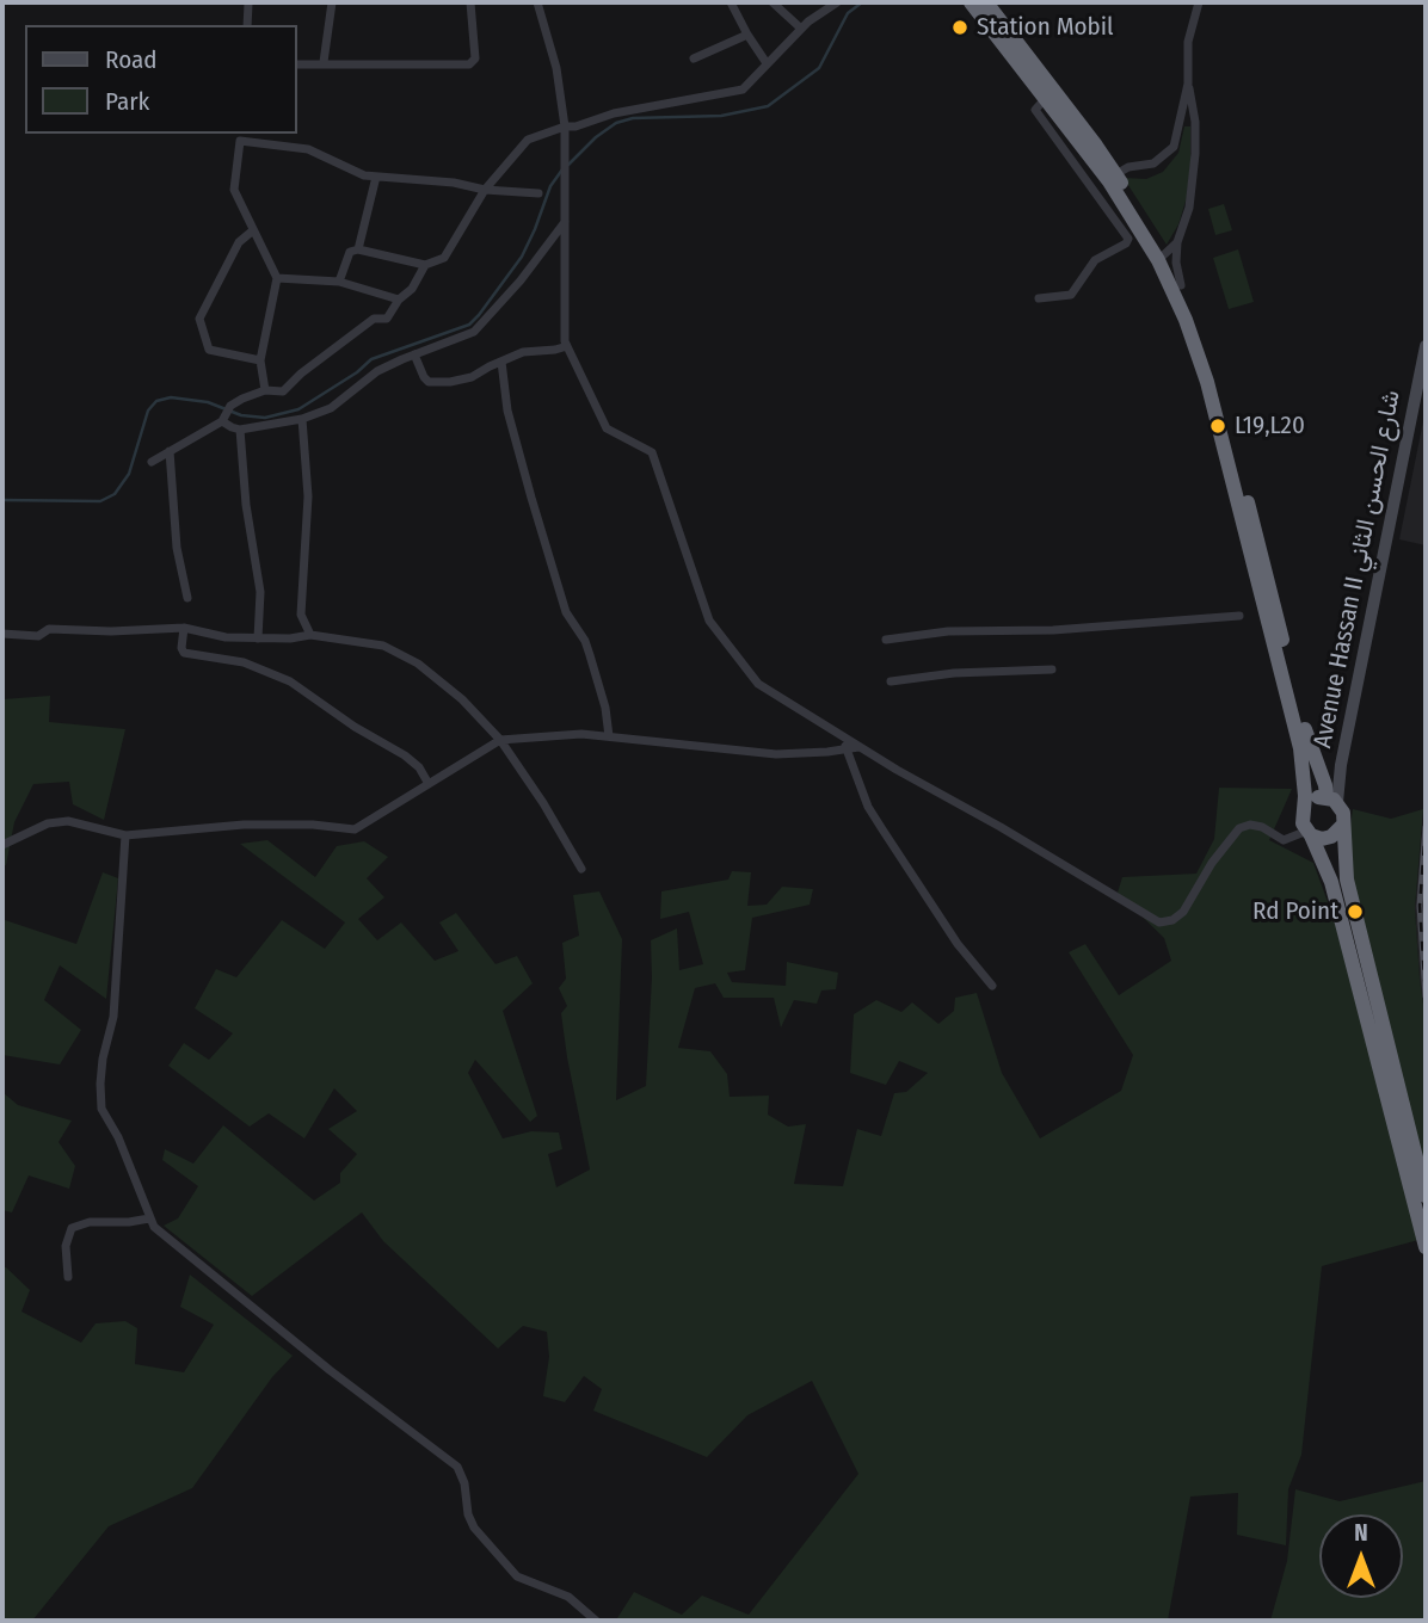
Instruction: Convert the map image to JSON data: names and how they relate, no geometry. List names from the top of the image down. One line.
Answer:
{"streets":{"street":["Avenue Hassan II شارع الحسن الثاني"]},"places":["Station Mobil","L19,L20","Rd Point"],"legend":["Road","Park"],"north":"top"}
